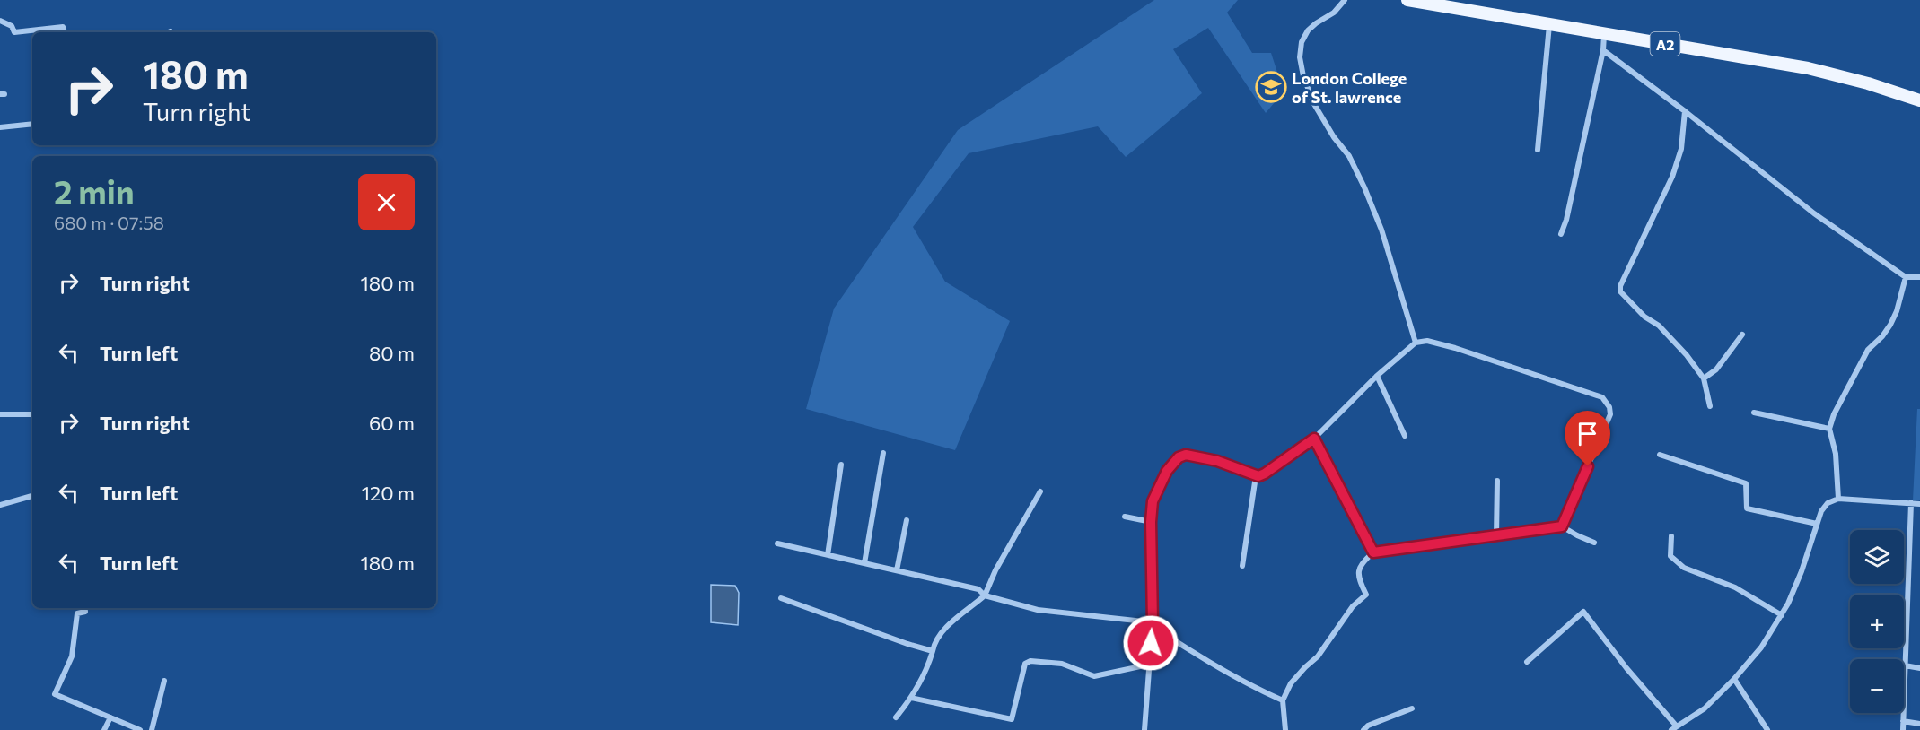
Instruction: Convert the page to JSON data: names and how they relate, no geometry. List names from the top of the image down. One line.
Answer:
{"streets":{"main road":["A2"]},"places":{"school or university":["London College of St. lawrence"]},"page":{"turn":["180 m","Turn right"],"heading":["2 min","680 m · 07:58"],"list":[{"name":"Turn right","value":"180 m"},{"name":"Turn left","value":"80 m"},{"name":"Turn right","value":"60 m"},{"name":"Turn left","value":"120 m"},{"name":"Turn left","value":"180 m"}],"map_buttons":["+","−"]}}
